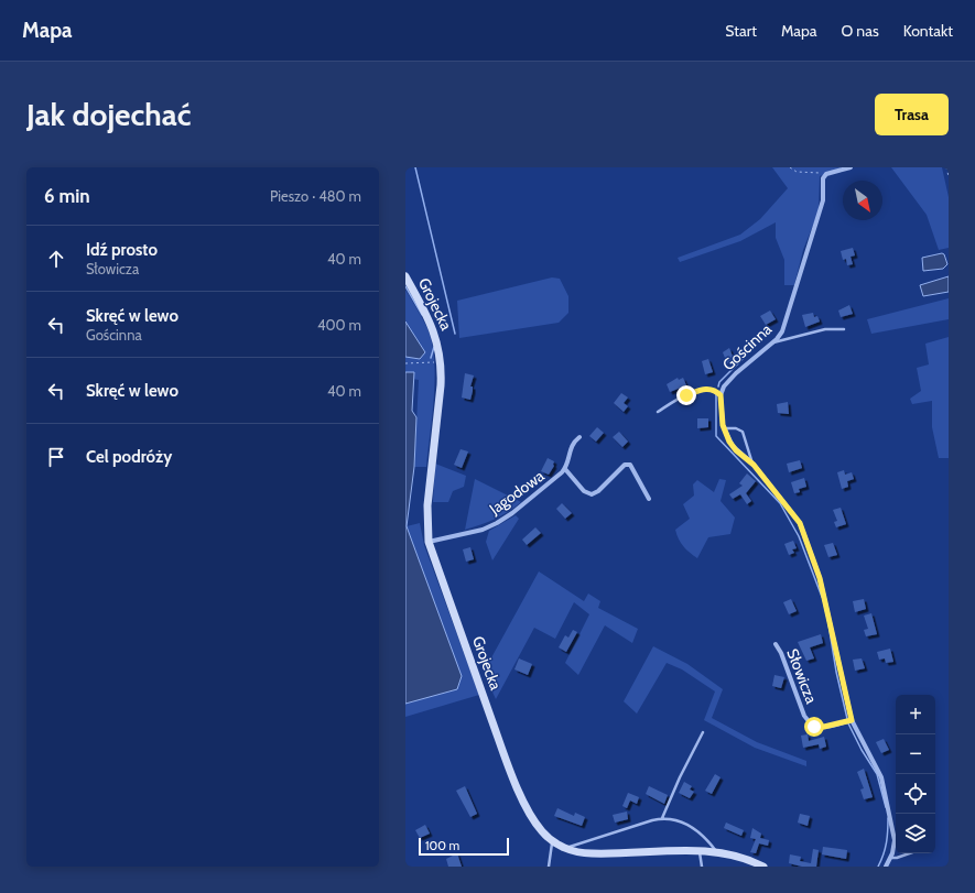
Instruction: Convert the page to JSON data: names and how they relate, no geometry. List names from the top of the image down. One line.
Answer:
{"streets":{"street":["Grojecka","Gościnna","Jagodowa","Słowicza"]},"crossings":[["Grojecka","Jagodowa"]],"scale_bar":"100 m","north":"bottom right","page":{"header":"Mapa","nav":["Start","Mapa","O nas","Kontakt"],"buttons":"Trasa","title":"Jak dojechać","heading":["6 min","Pieszo · 480 m"],"list":[["Idź prosto","Słowicza","40 m"],["Skręć w lewo","Gościnna","400 m"],["Skręć w lewo","40 m"],"Cel podróży"],"map_buttons":["+","−"],"scale":"100 m"}}
